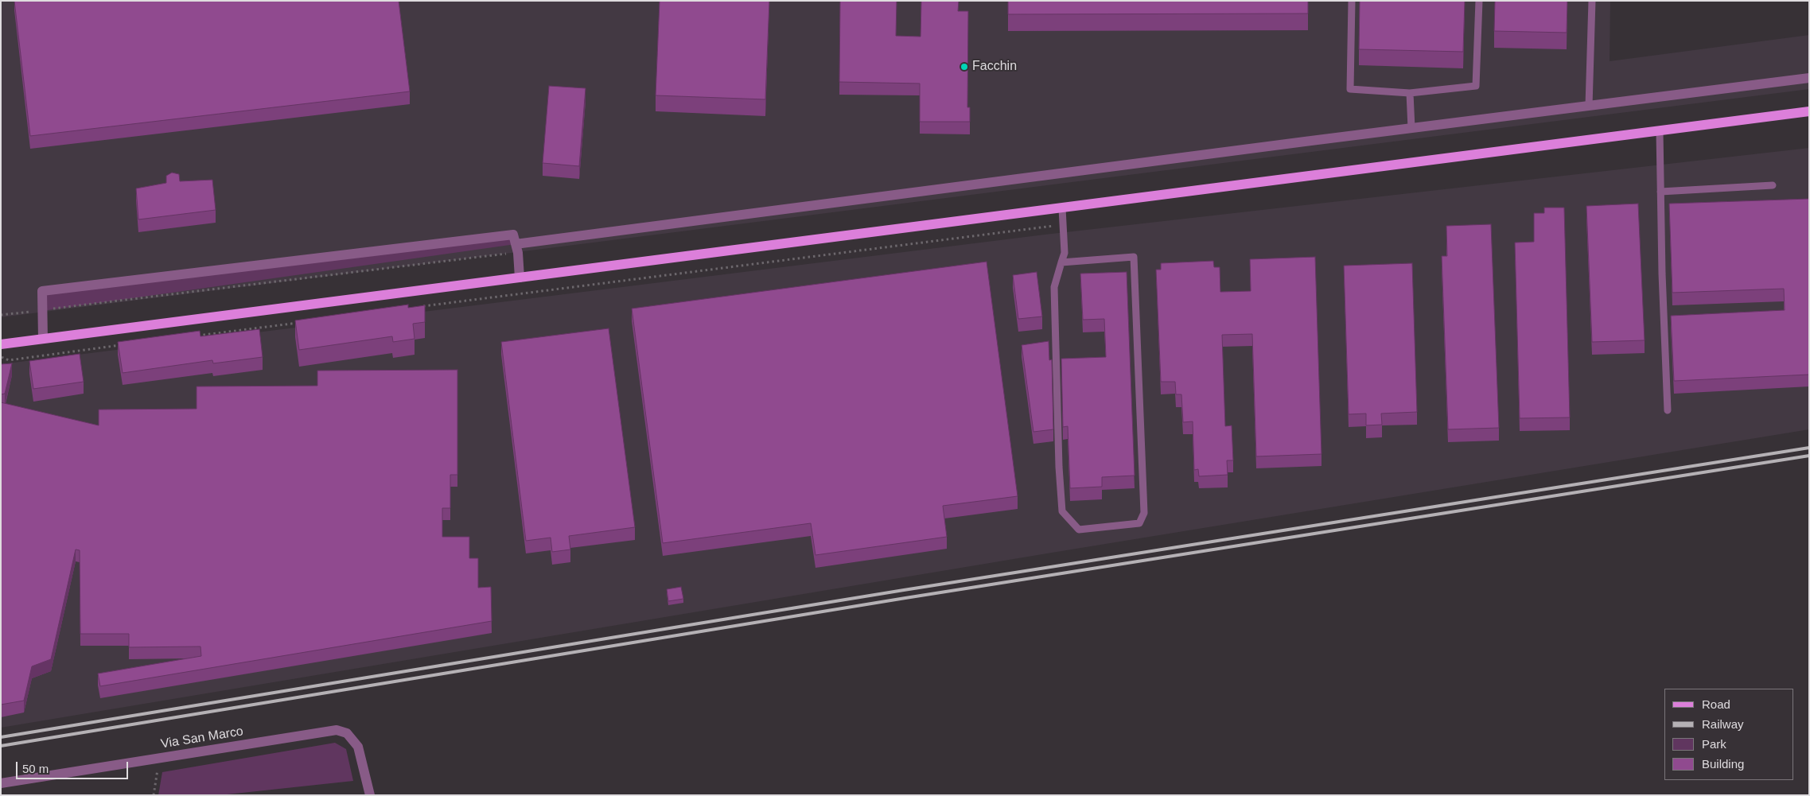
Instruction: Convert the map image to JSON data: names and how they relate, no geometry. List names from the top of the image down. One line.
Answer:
{"streets":{"street":["Via San Marco"]},"places":["Facchin"],"legend":["Road","Railway","Park","Building"],"scale_bar":"50 m"}
